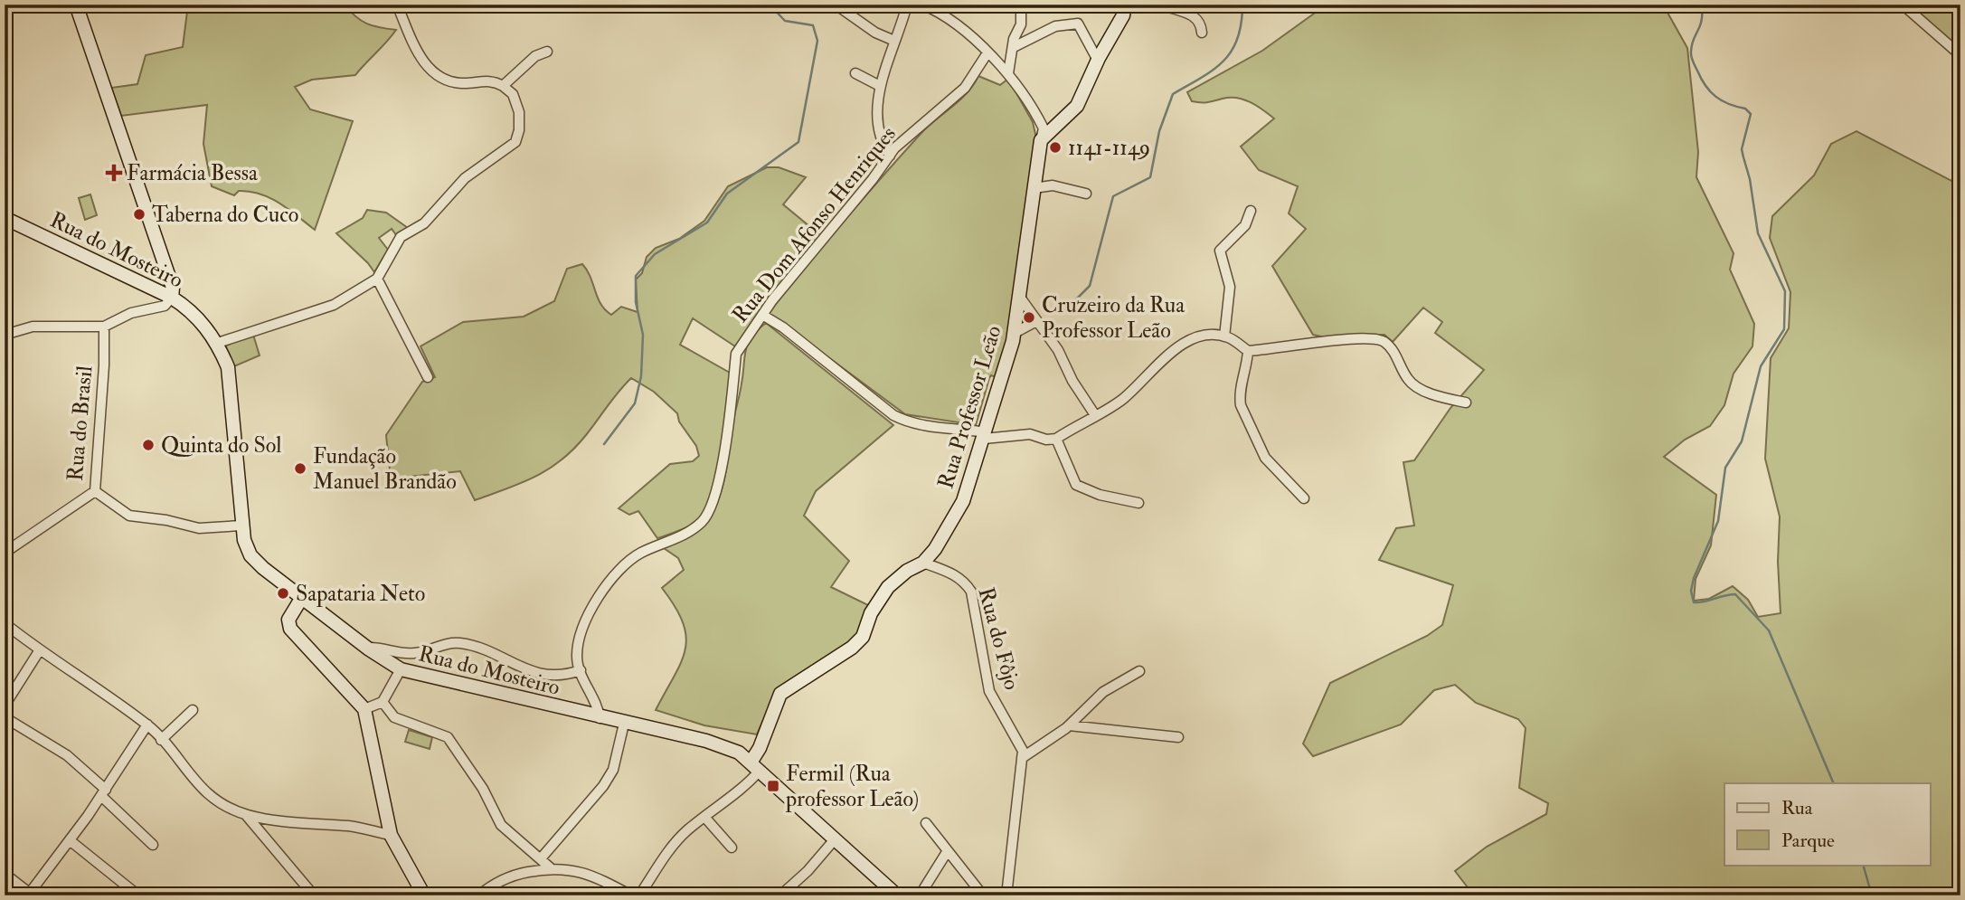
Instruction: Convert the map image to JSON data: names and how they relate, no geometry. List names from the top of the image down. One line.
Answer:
{"streets":{"main road":["Rua do Mosteiro","Rua Professor Leão"],"street":["Rua Dom Afonso Henriques","Rua do Brasil","Rua do Fôjo"]},"crossings":[["Rua Dom Afonso Henriques","Rua do Mosteiro"],["Rua do Mosteiro","Rua Professor Leão"],["Rua Professor Leão","Rua do Fôjo"]],"places":{"other":["1141-1149","Taberna do Cuco","Cruzeiro da Rua Professor Leão","Quinta do Sol","Fundação Manuel Brandão","Sapataria Neto"],"health":["Farmácia Bessa"],"transit":["Fermil (Rua professor Leão)"]},"legend":["Rua","Parque"]}
